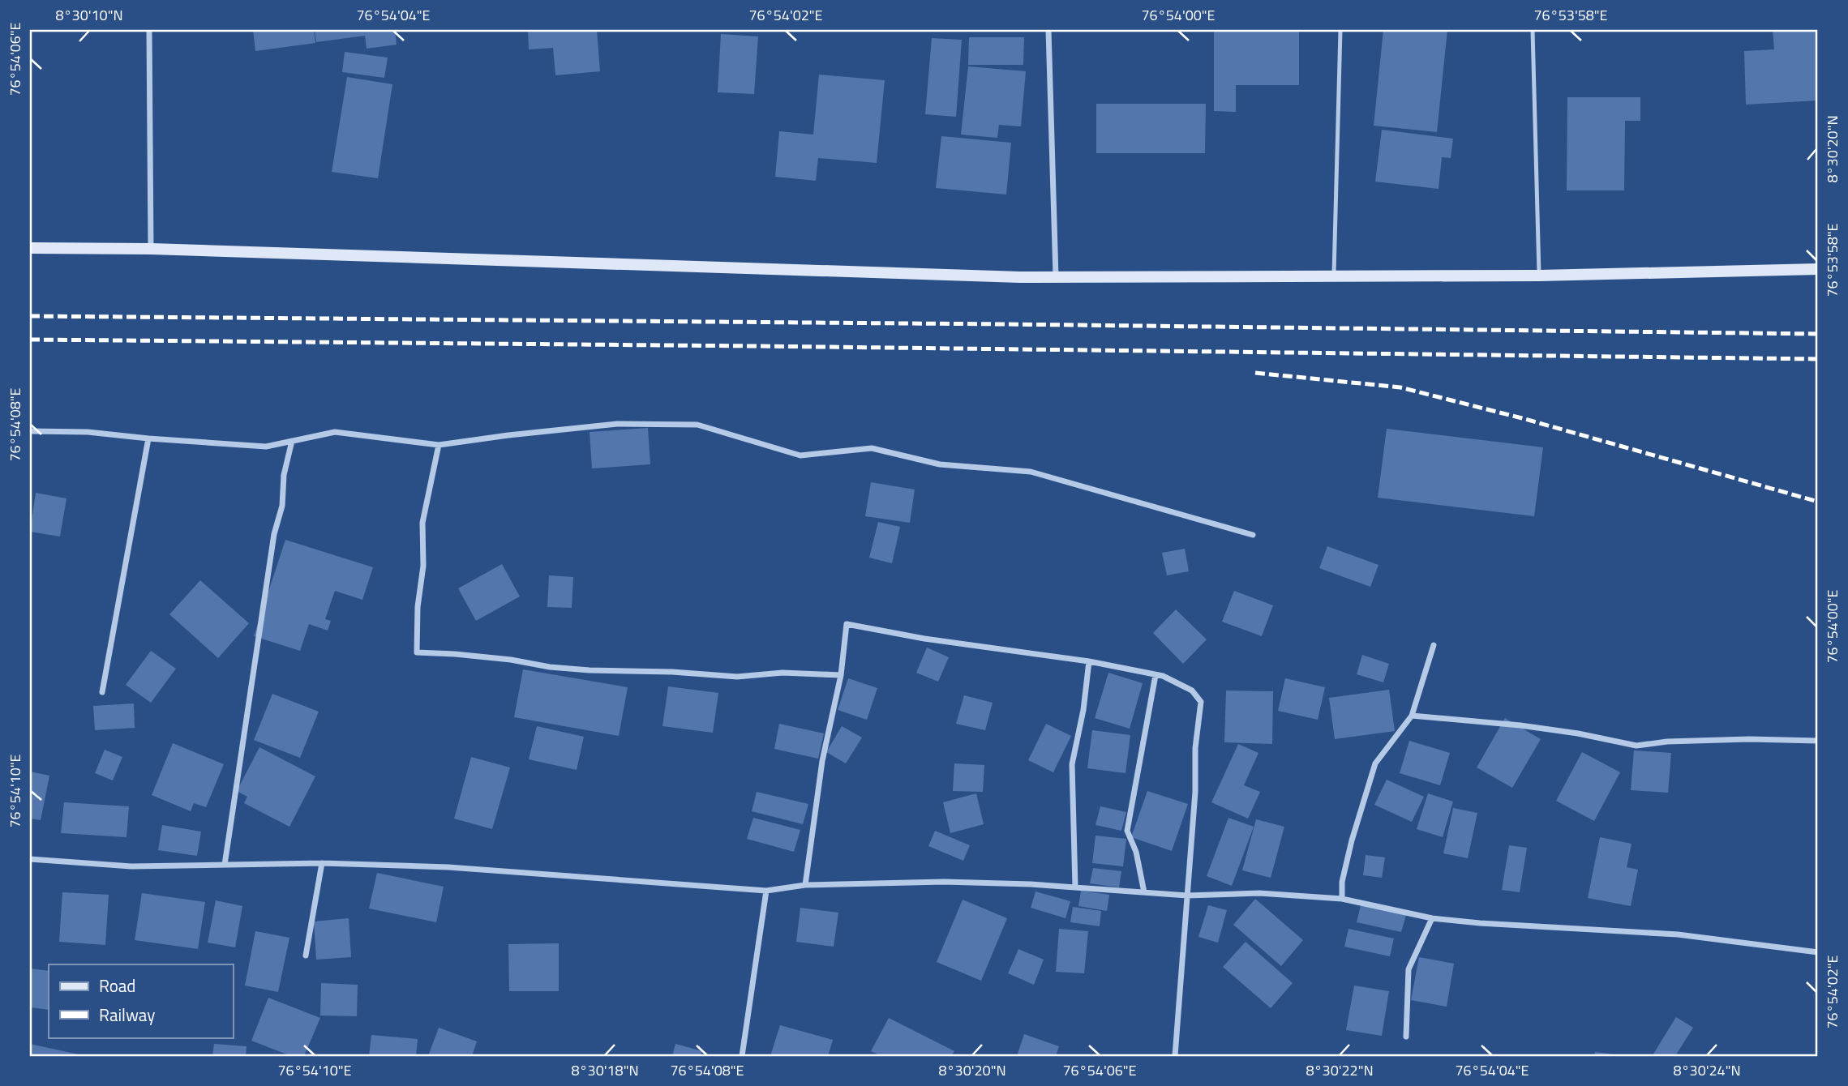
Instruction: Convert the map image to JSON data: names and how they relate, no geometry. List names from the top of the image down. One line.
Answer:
{"legend":["Road","Railway"],"coordinates":["8°30'10\"N","76°54'04\"E","76°54'02\"E","76°54'00\"E","76°53'58\"E","76°54'06\"E","8°30'20\"N","76°54'08\"E","76°54'10\"E","8°30'18\"N","8°30'22\"N","8°30'24\"N"]}
